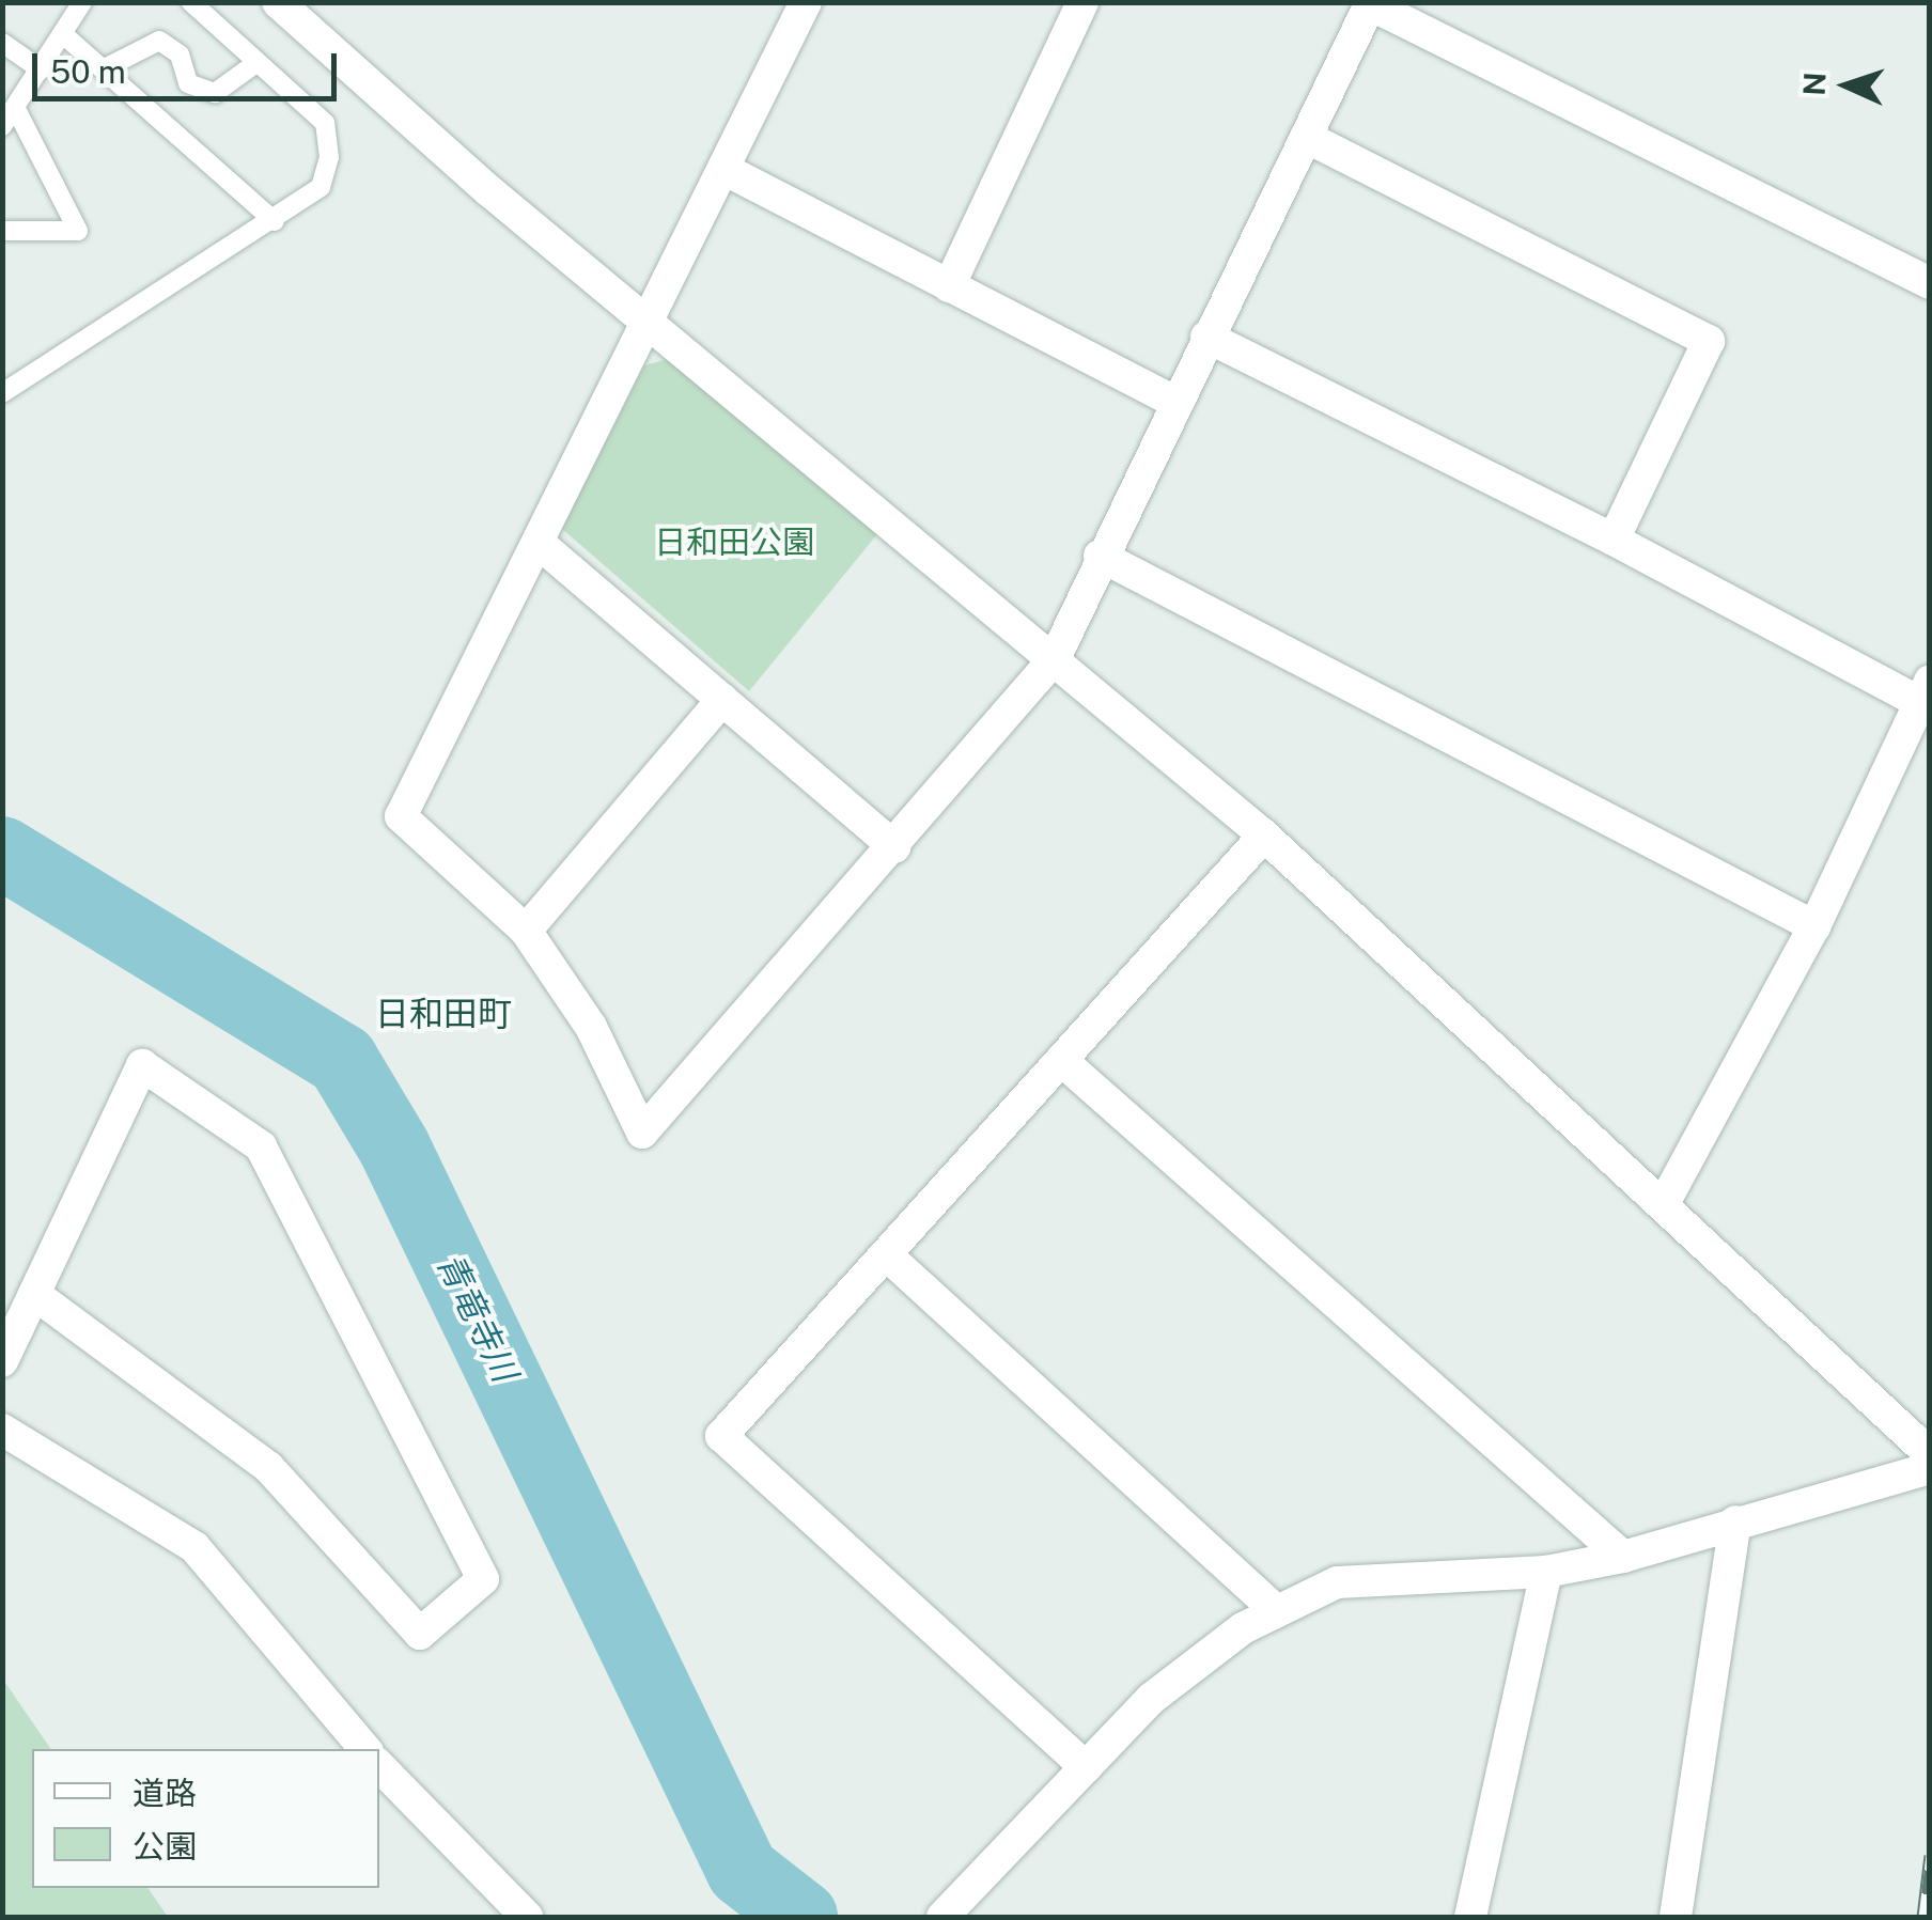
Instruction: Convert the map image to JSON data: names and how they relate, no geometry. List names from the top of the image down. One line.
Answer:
{"districts":["日和田町"],"water":["青竜寺川"],"parks":["日和田公園"],"legend":["道路","公園"],"scale_bar":"50 m","north":"left"}
